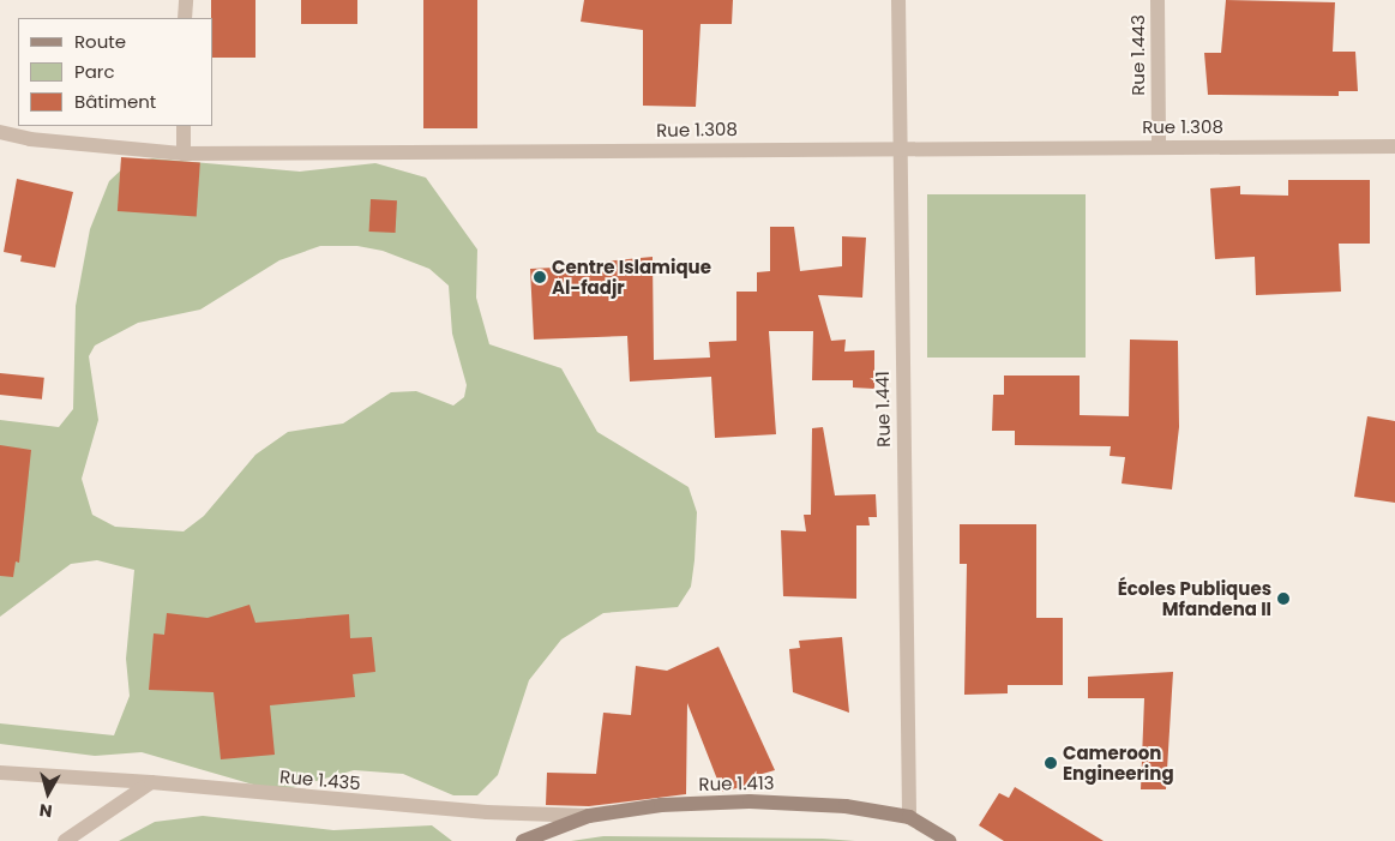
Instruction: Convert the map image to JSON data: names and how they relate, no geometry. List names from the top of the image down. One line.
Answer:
{"streets":{"street":["Rue 1.443","Rue 1.308","Rue 1.441","Rue 1.435","Rue 1.413"]},"crossings":[["Rue 1.443","Rue 1.308"],["Rue 1.308","Rue 1.441"],["Rue 1.441","Rue 1.413"],["Rue 1.435","Rue 1.413"]],"places":["Centre Islamique Al-fadjr","Écoles Publiques Mfandena II","Cameroon Engineering"],"legend":["Route","Parc","Bâtiment"],"north":"bottom"}
